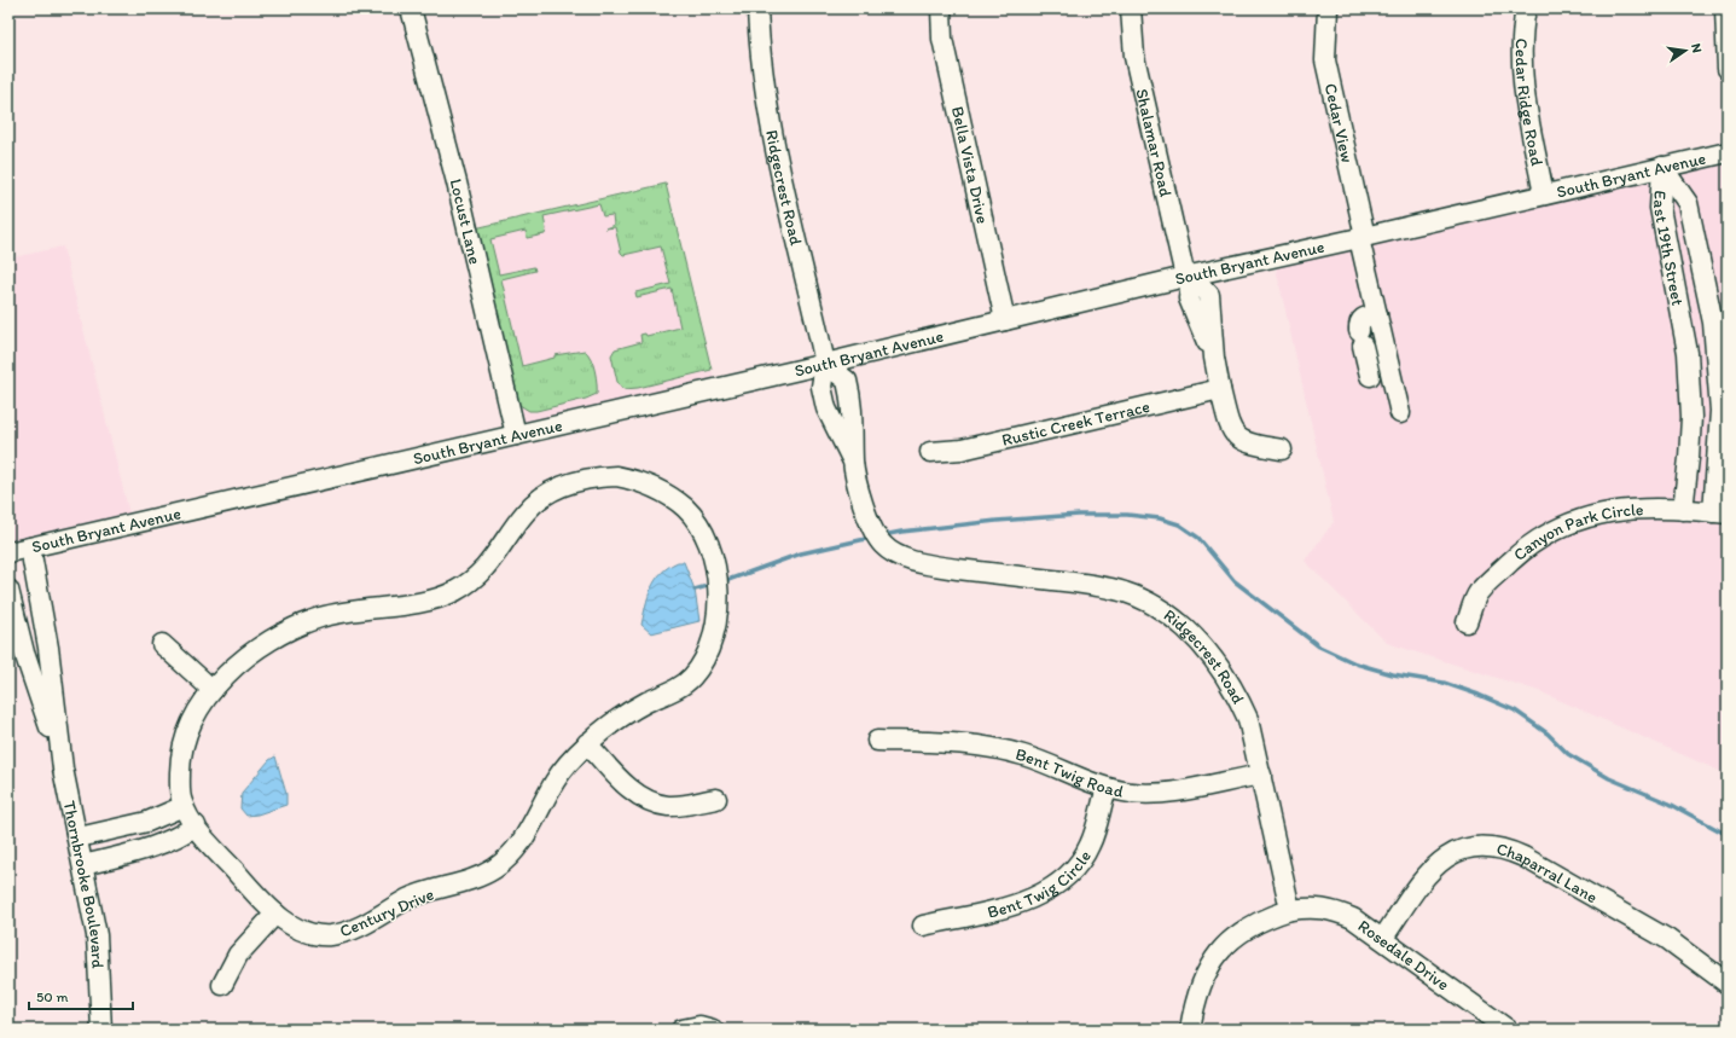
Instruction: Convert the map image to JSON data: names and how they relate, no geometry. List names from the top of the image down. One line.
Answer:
{"streets":{"street":["Cedar Ridge Road","Cedar View","Shalamar Road","Bella Vista Drive","South Bryant Avenue","Ridgecrest Road","Locust Lane","East 19th Street","Rustic Creek Terrace","Canyon Park Circle","Bent Twig Road","Chaparral Lane","Bent Twig Circle","Thornbrooke Boulevard","Century Drive","Rosedale Drive"]},"crossings":[["Cedar Ridge Road","South Bryant Avenue"],["Cedar View","South Bryant Avenue"],["Shalamar Road","South Bryant Avenue"],["Bella Vista Drive","South Bryant Avenue"],["South Bryant Avenue","Ridgecrest Road"],["South Bryant Avenue","Locust Lane"],["South Bryant Avenue","East 19th Street"],["South Bryant Avenue","Thornbrooke Boulevard"],["Ridgecrest Road","Bent Twig Road"],["Ridgecrest Road","Rosedale Drive"],["East 19th Street","Canyon Park Circle"],["Bent Twig Road","Bent Twig Circle"],["Chaparral Lane","Rosedale Drive"]],"scale_bar":"50 m","north":"right"}
